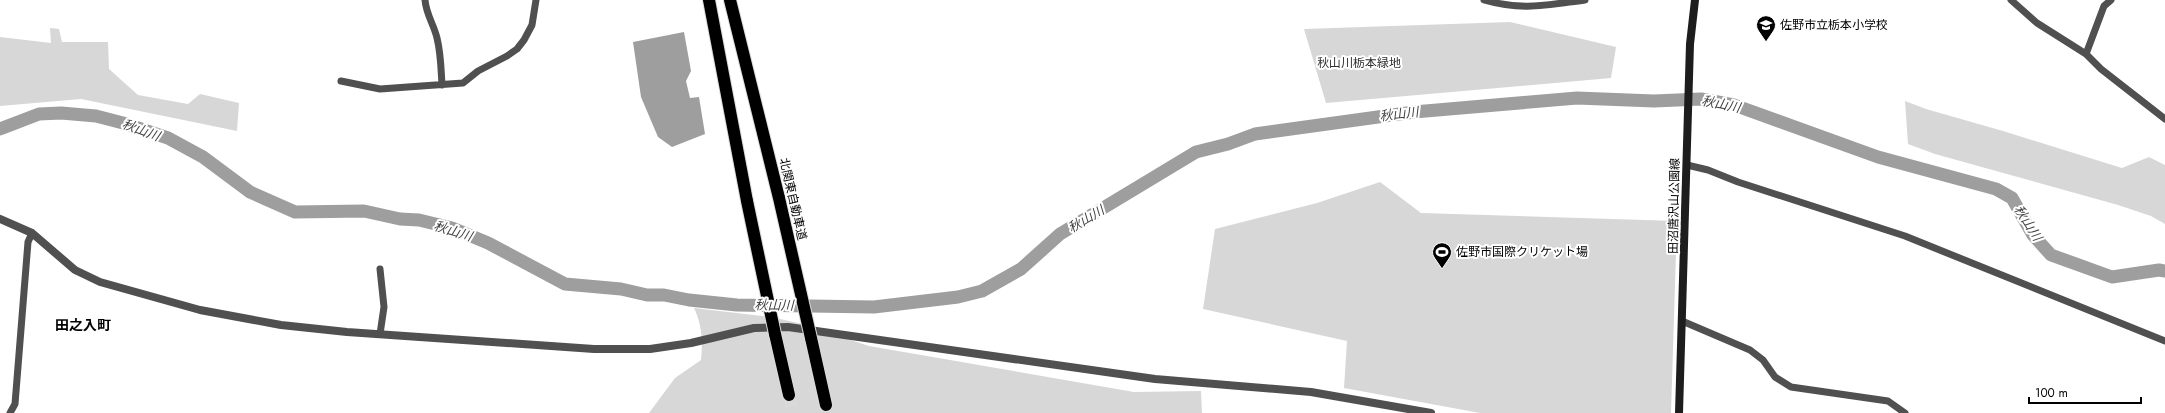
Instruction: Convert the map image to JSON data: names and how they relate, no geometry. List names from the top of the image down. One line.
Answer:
{"streets":{"highway":["北関東自動車道"],"main road":["田沼唐沢山公園線"]},"districts":["田之入町"],"water":["秋山川"],"parks":["秋山川栃本緑地"],"places":{"school or university":["佐野市立栃本小学校"],"sports":["佐野市国際クリケット場"]},"scale_bar":"100 m"}
